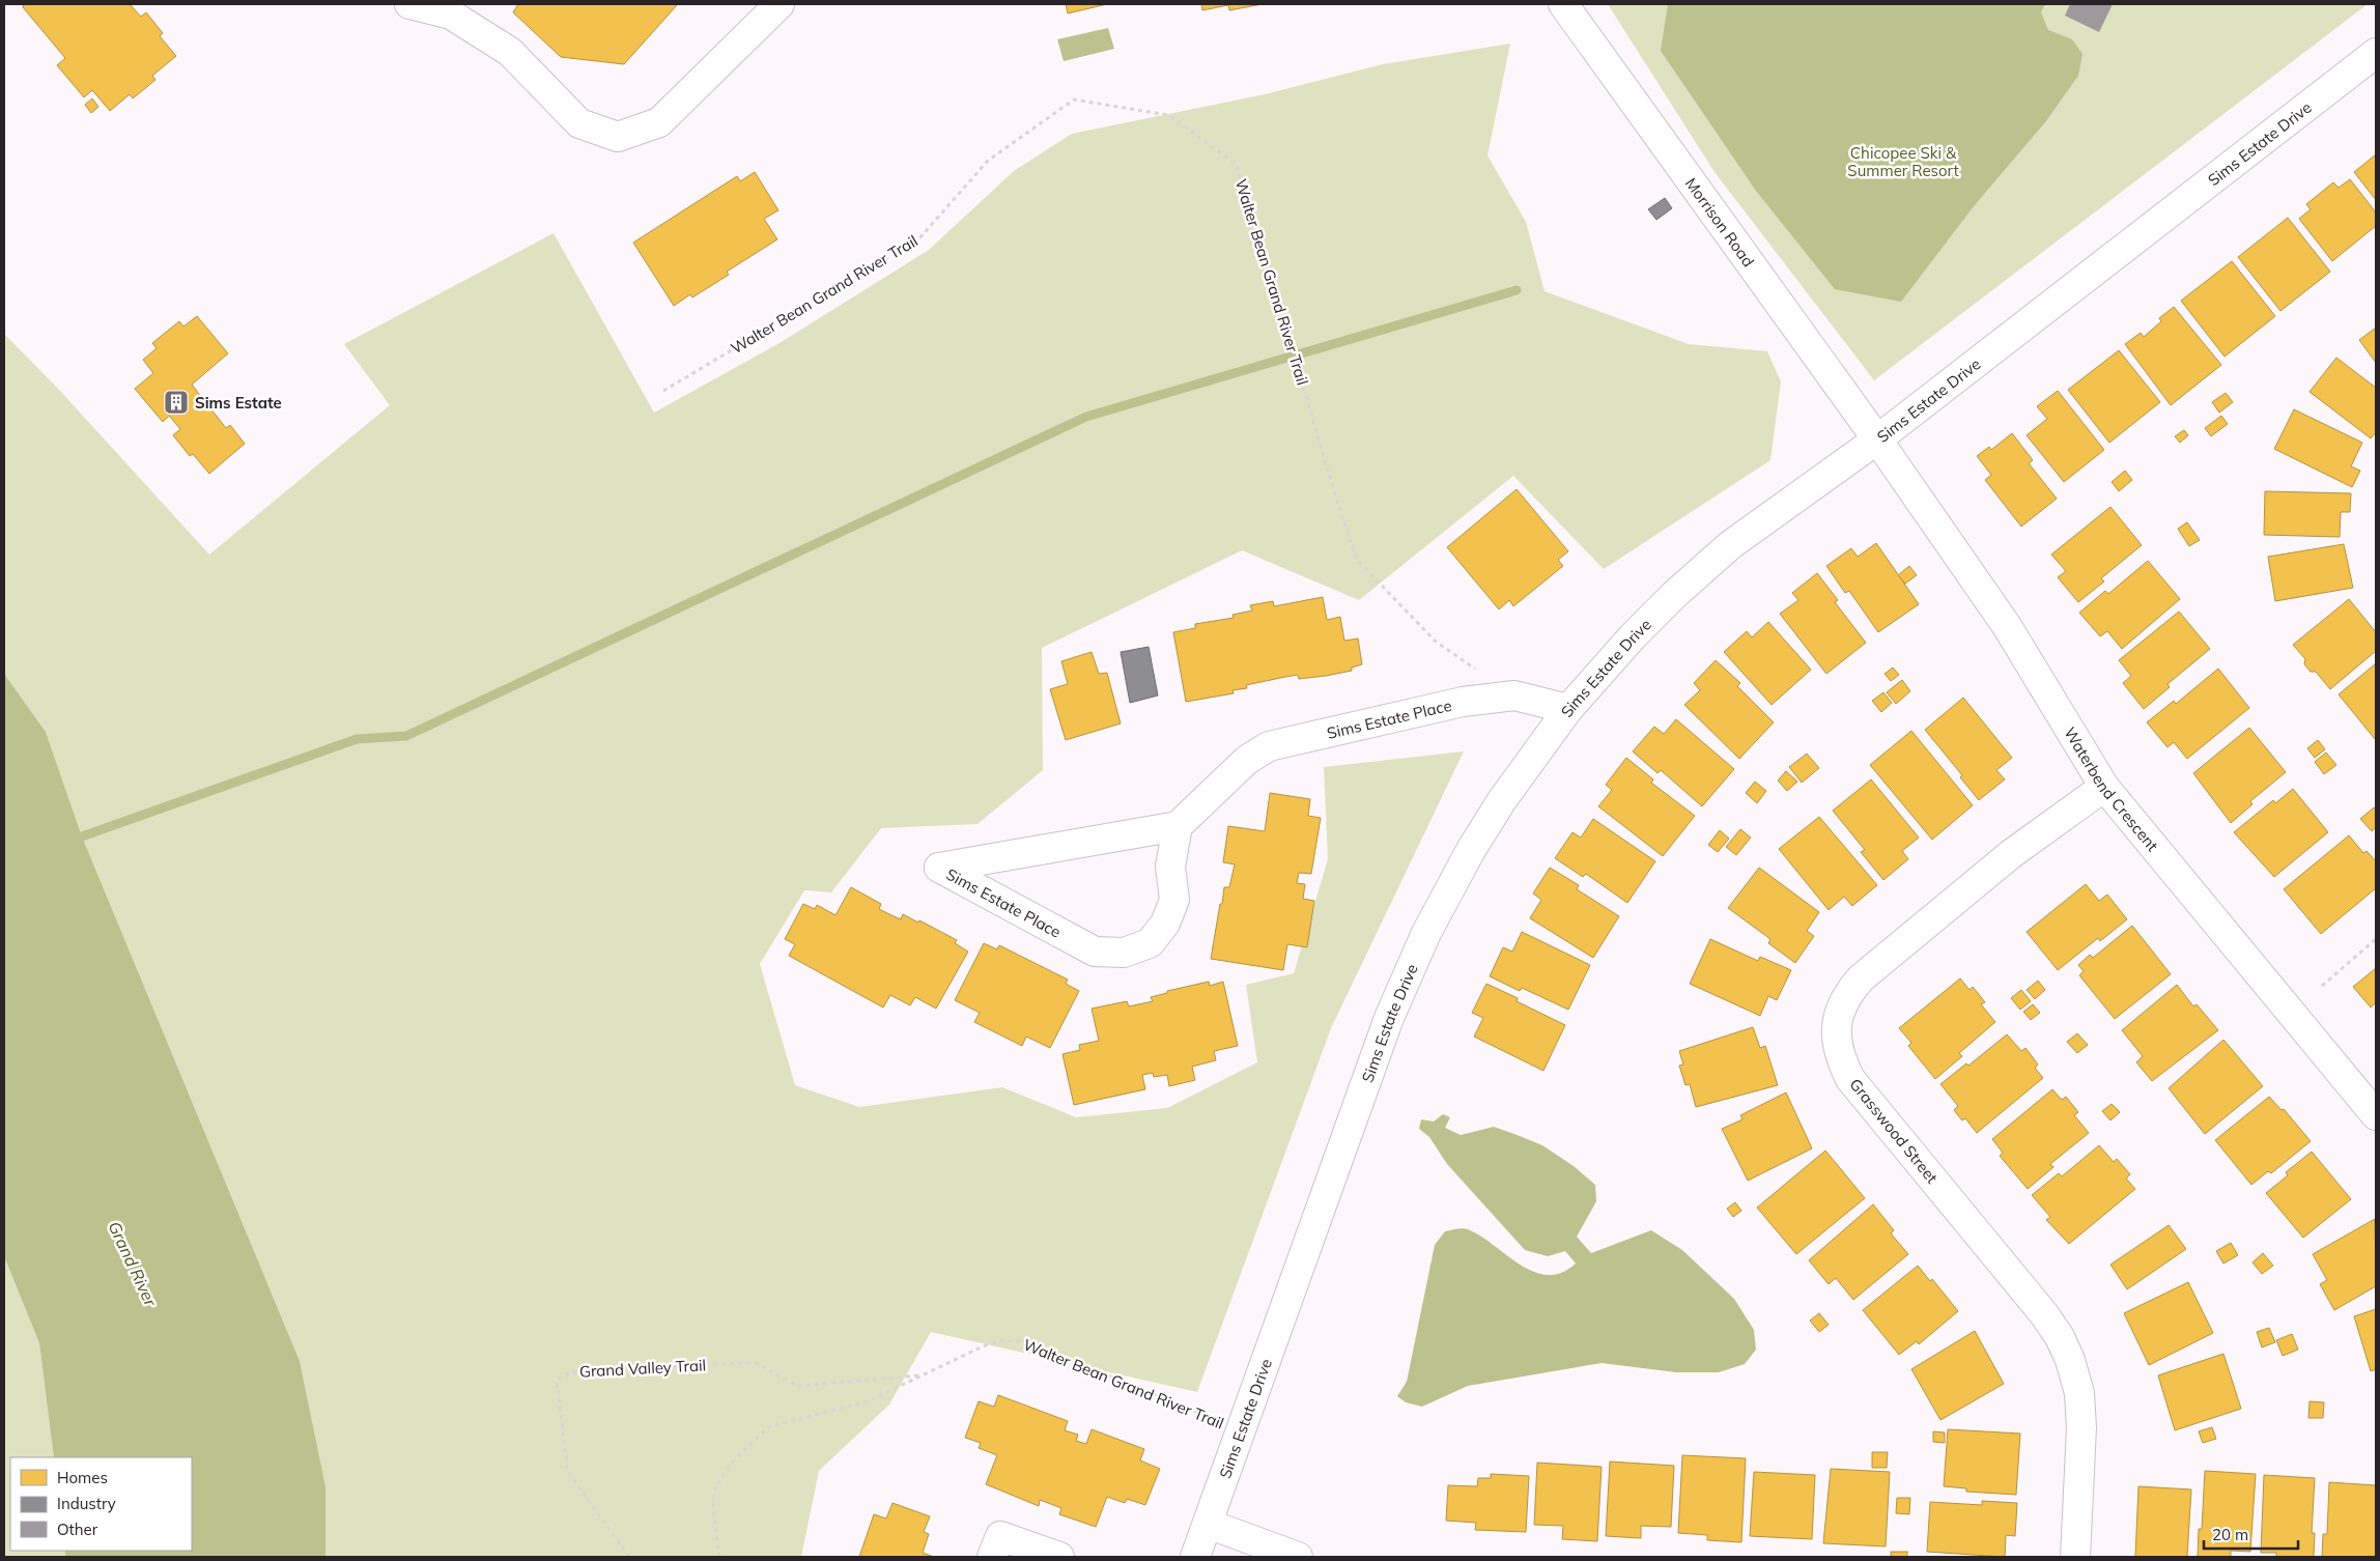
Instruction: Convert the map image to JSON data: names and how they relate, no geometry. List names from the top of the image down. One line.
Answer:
{"streets":{"street":["Sims Estate Drive","Morrison Road","Sims Estate Place","Waterbend Crescent","Grasswood Street"],"path":["Walter Bean Grand River Trail","Grand Valley Trail"]},"crossings":[["Sims Estate Drive","Morrison Road"],["Sims Estate Drive","Walter Bean Grand River Trail"],["Sims Estate Drive","Sims Estate Place"],["Sims Estate Drive","Waterbend Crescent"],["Morrison Road","Waterbend Crescent"],["Walter Bean Grand River Trail","Sims Estate Place"],["Walter Bean Grand River Trail","Grand Valley Trail"],["Waterbend Crescent","Grasswood Street"]],"water":["Grand River"],"parks":["Chicopee Ski & Summer Resort"],"places":{"building":["Sims Estate"]},"legend":["Homes","Industry","Other"],"scale_bar":"20 m"}
